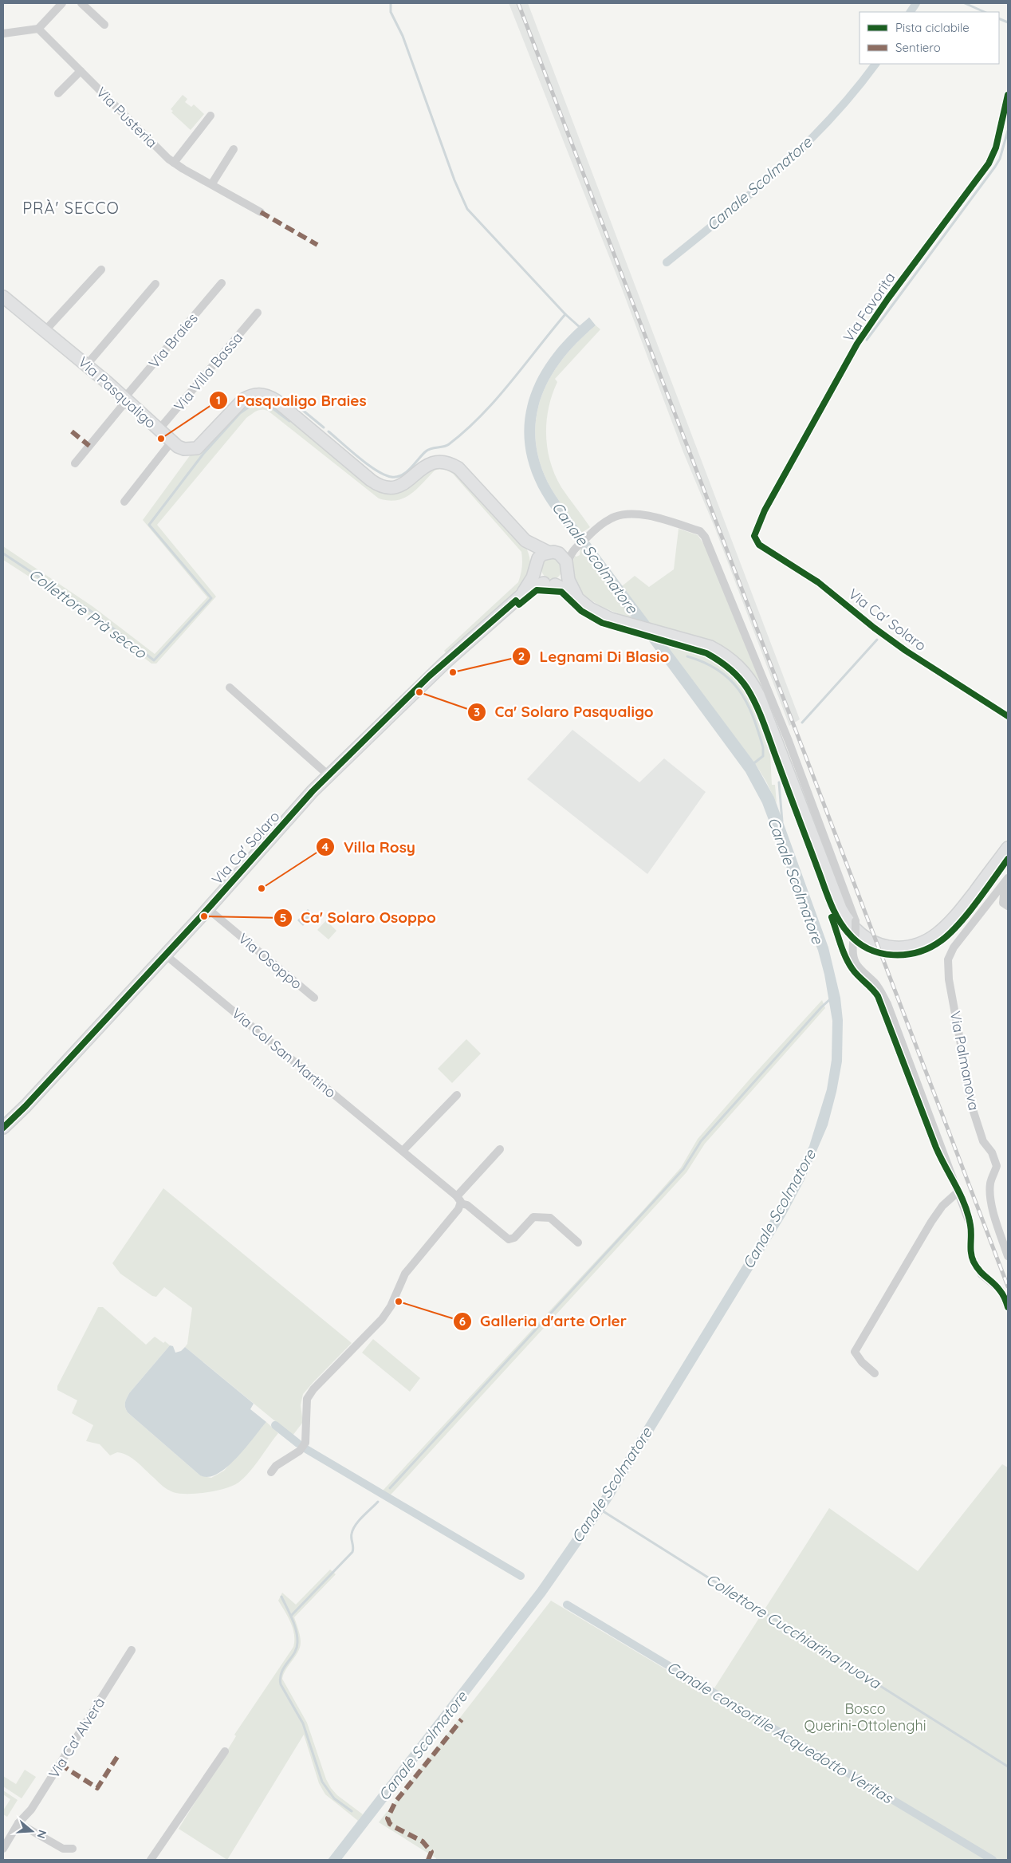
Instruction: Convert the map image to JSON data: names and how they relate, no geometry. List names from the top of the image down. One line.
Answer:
{"streets":{"street":["Via Pusteria","Via Favorita","Via Braies","Via Villa Bassa","Via Pasqualigo","Via Ca' Solaro","Via Osoppo","Via Col San Martino","Via Palmanova","Via Ca' Alverà"]},"crossings":[["Via Favorita","Via Ca' Solaro"],["Via Braies","Via Pasqualigo"],["Via Villa Bassa","Via Pasqualigo"],["Via Pasqualigo","Via Ca' Solaro"],["Via Ca' Solaro","Via Osoppo"],["Via Ca' Solaro","Via Col San Martino"]],"districts":["PRÀ' SECCO"],"water":["Canale Scolmatore","Collettore Prà secco","Collettore Cucchiarina nuova","Canale consortile Acquedotto Veritas"],"parks":["Bosco Querini-Ottolenghi"],"places":["Pasqualigo Braies","Legnami Di Blasio","Ca' Solaro Pasqualigo","Villa Rosy","Ca' Solaro Osoppo","Galleria d'arte Orler"],"legend":["Pista ciclabile","Sentiero"],"north":"right"}
